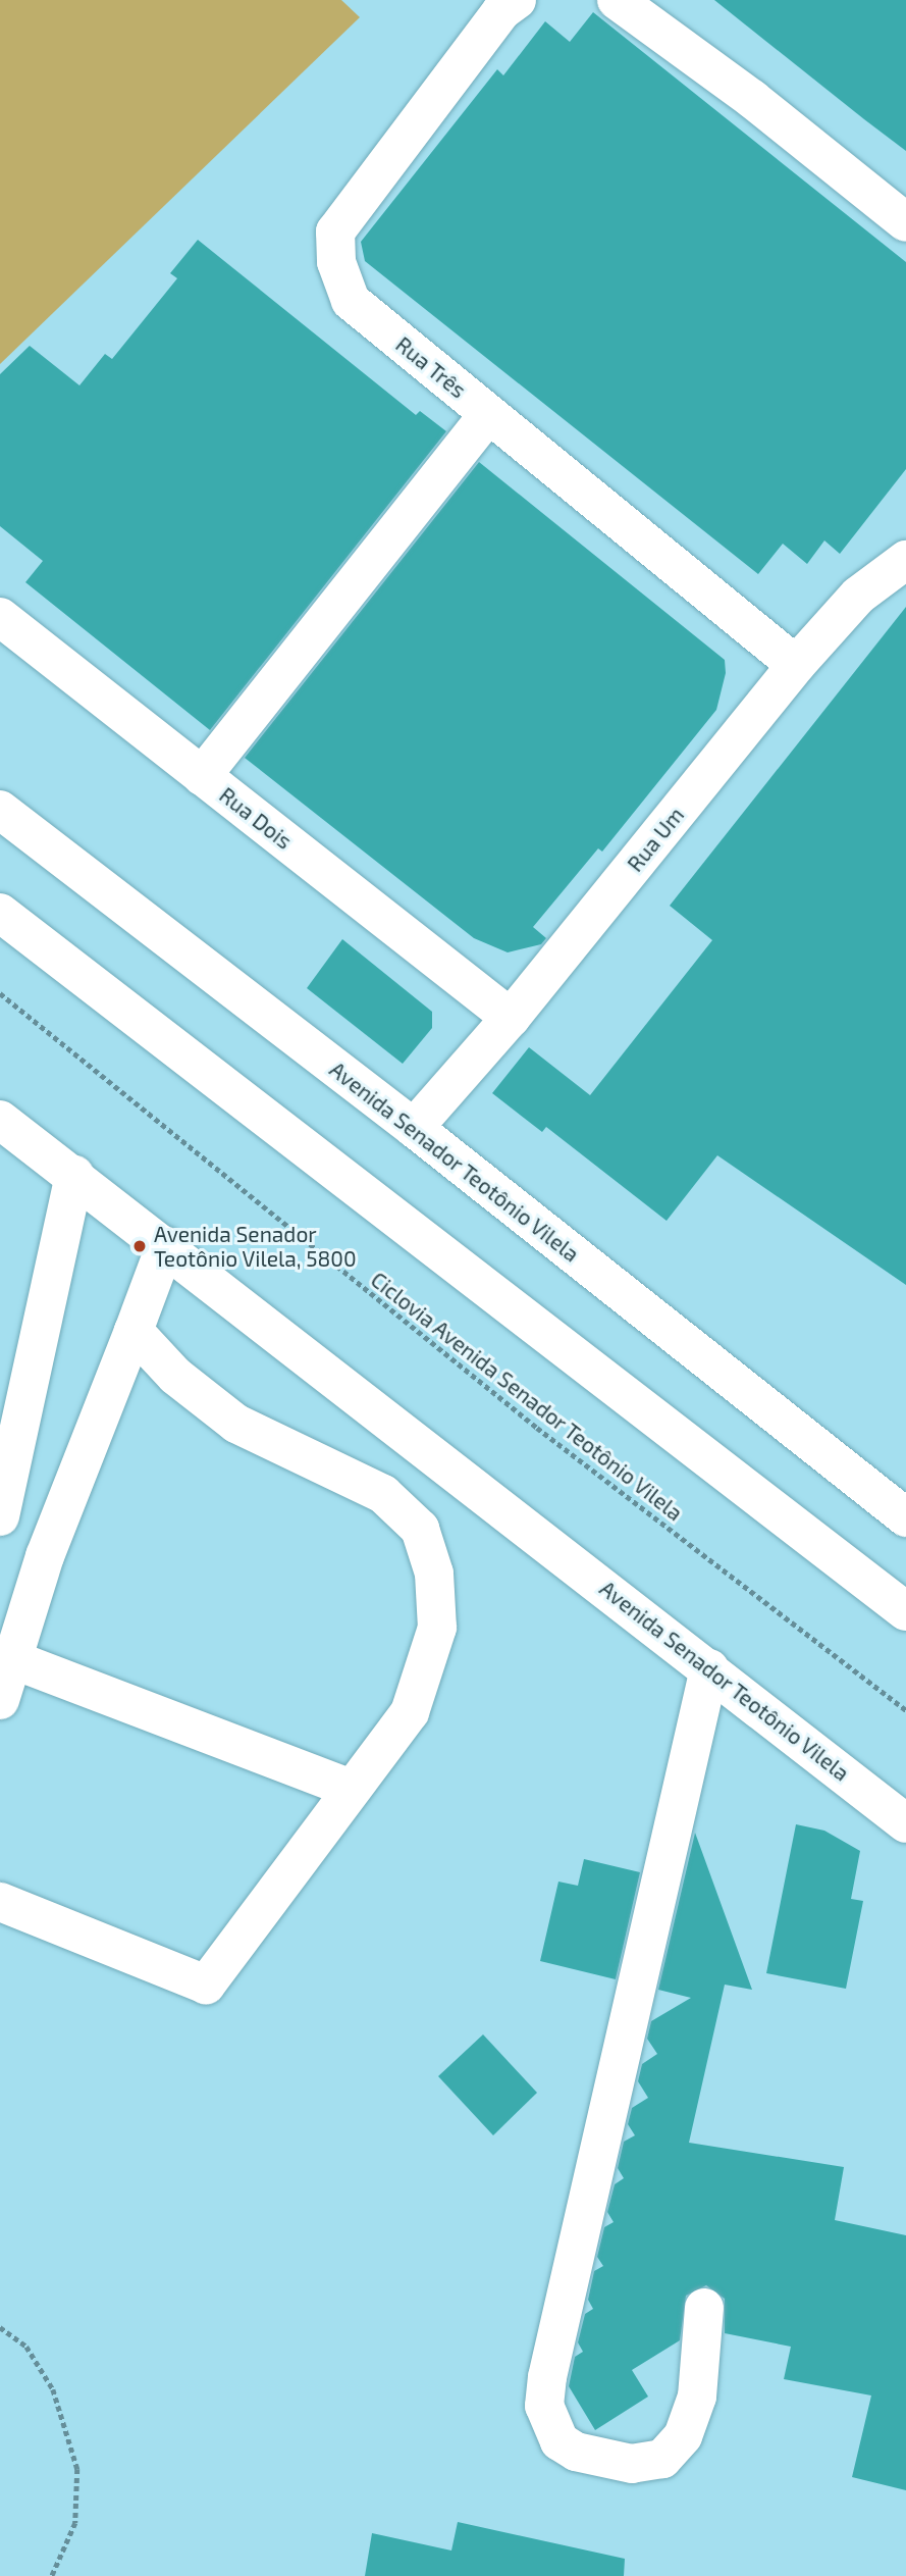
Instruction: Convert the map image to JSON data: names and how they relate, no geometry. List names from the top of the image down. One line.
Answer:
{"streets":{"street":["Rua Três","Rua Dois","Rua Um","Avenida Senador Teotônio Vilela"],"path":["Ciclovia Avenida Senador Teotônio Vilela"]},"crossings":[["Rua Três","Rua Um"],["Rua Dois","Rua Um"],["Rua Um","Avenida Senador Teotônio Vilela"]],"places":["Avenida Senador Teotônio Vilela, 5800"]}
